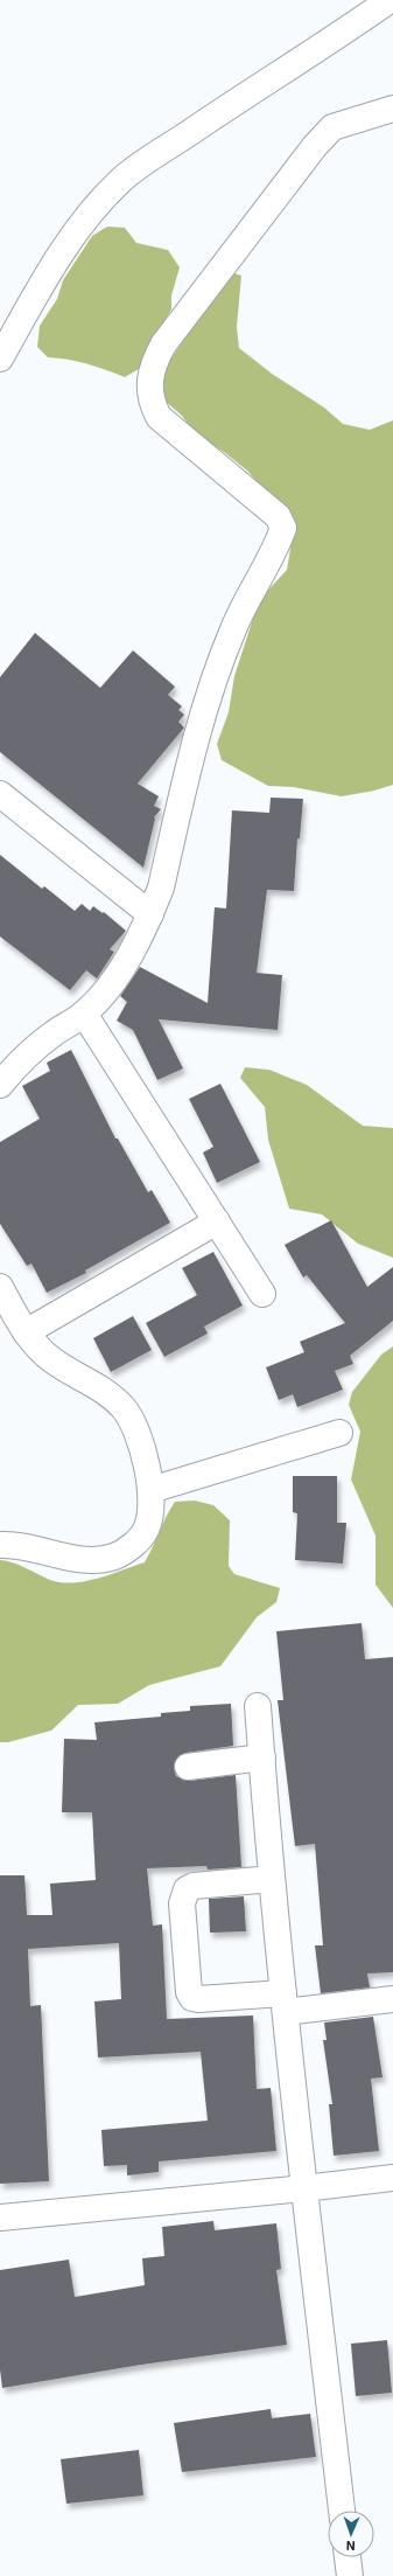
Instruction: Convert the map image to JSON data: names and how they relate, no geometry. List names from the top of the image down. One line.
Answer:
{"north":"bottom"}
